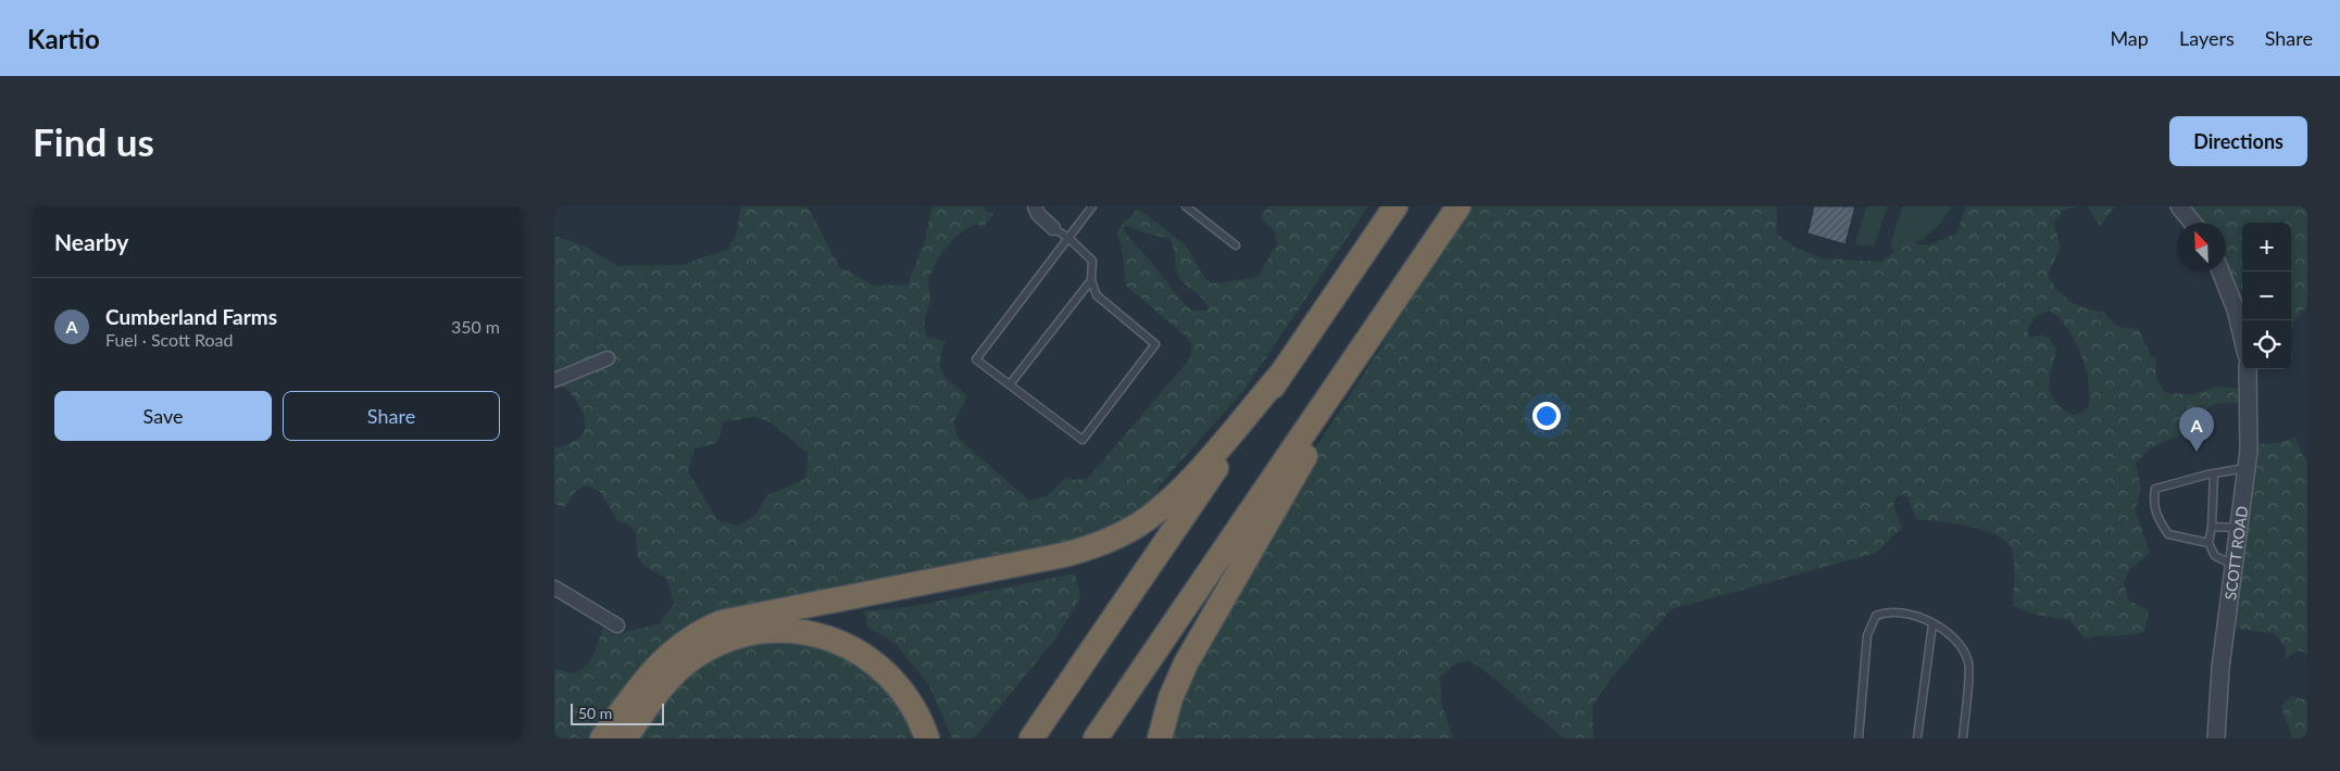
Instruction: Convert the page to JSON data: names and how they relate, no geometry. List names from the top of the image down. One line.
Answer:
{"streets":{"street":["SCOTT ROAD"]},"scale_bar":"50 m","north":"top left","page":{"header":"Kartio","nav":["Map","Layers","Share"],"buttons":["Directions",["Save","Share"]],"title":"Find us","heading":"Nearby","map_buttons":["+","−"],"list":[{"mark":"A","name":"Cumberland Farms","note":"Fuel · Scott Road","value":"350 m"}],"pins":"A","scale":"50 m"}}
